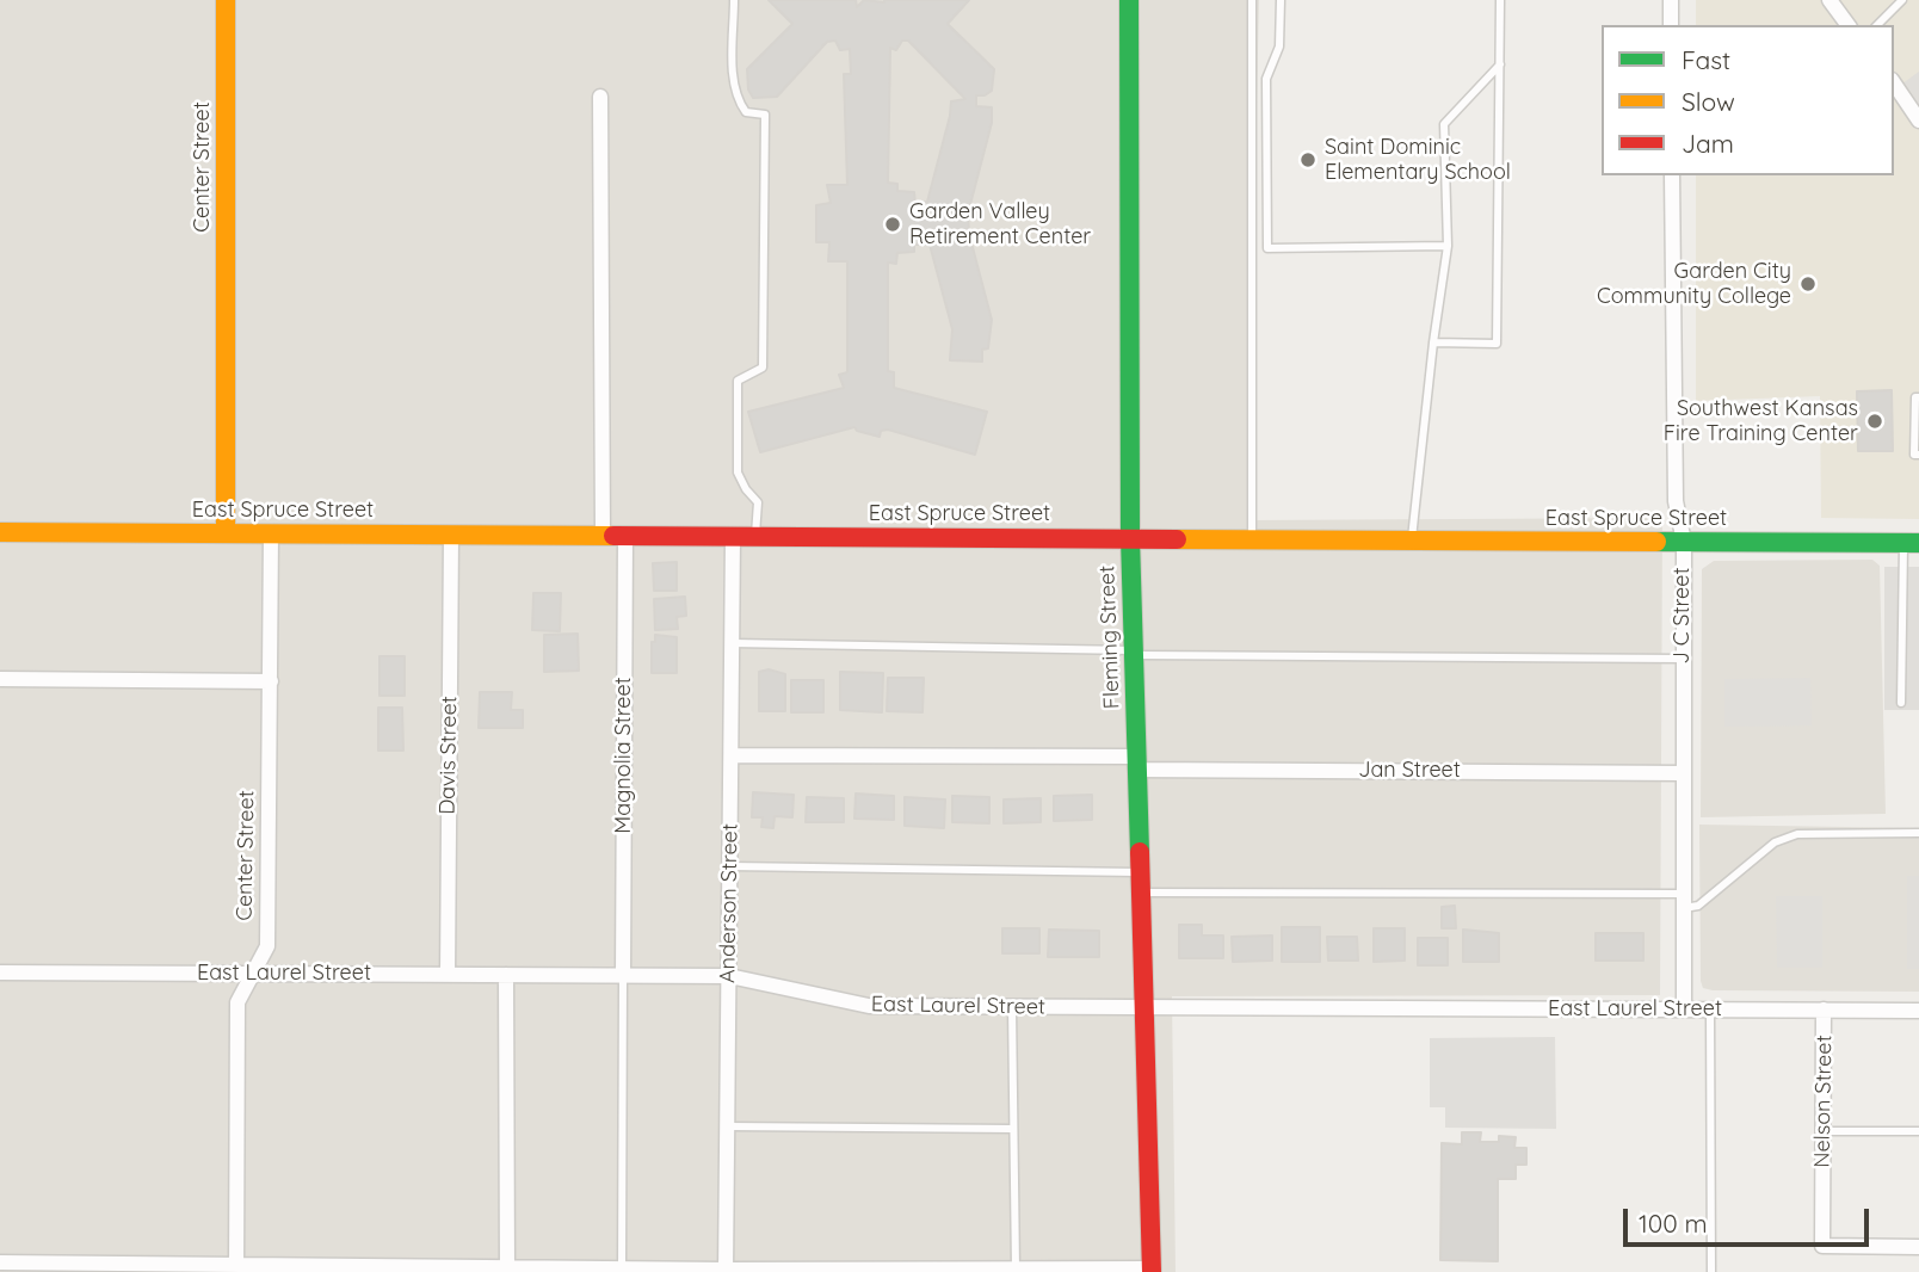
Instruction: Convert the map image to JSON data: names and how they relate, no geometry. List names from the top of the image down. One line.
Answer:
{"streets":{"street":["Center Street","East Spruce Street","J C Street","Fleming Street","Davis Street","Magnolia Street","Jan Street","Anderson Street","East Laurel Street","Nelson Street"]},"crossings":[["Center Street","East Spruce Street"],["Center Street","East Laurel Street"],["East Spruce Street","J C Street"],["East Spruce Street","Fleming Street"],["East Spruce Street","Davis Street"],["East Spruce Street","Magnolia Street"],["East Spruce Street","Anderson Street"],["J C Street","Jan Street"],["J C Street","East Laurel Street"],["Fleming Street","Jan Street"],["Fleming Street","East Laurel Street"],["Davis Street","East Laurel Street"],["Magnolia Street","East Laurel Street"],["Jan Street","Anderson Street"],["Anderson Street","East Laurel Street"],["East Laurel Street","Nelson Street"]],"places":["Saint Dominic Elementary School","Garden Valley Retirement Center","Garden City Community College","Southwest Kansas Fire Training Center"],"legend":["Fast","Slow","Jam"],"scale_bar":"100 m"}
